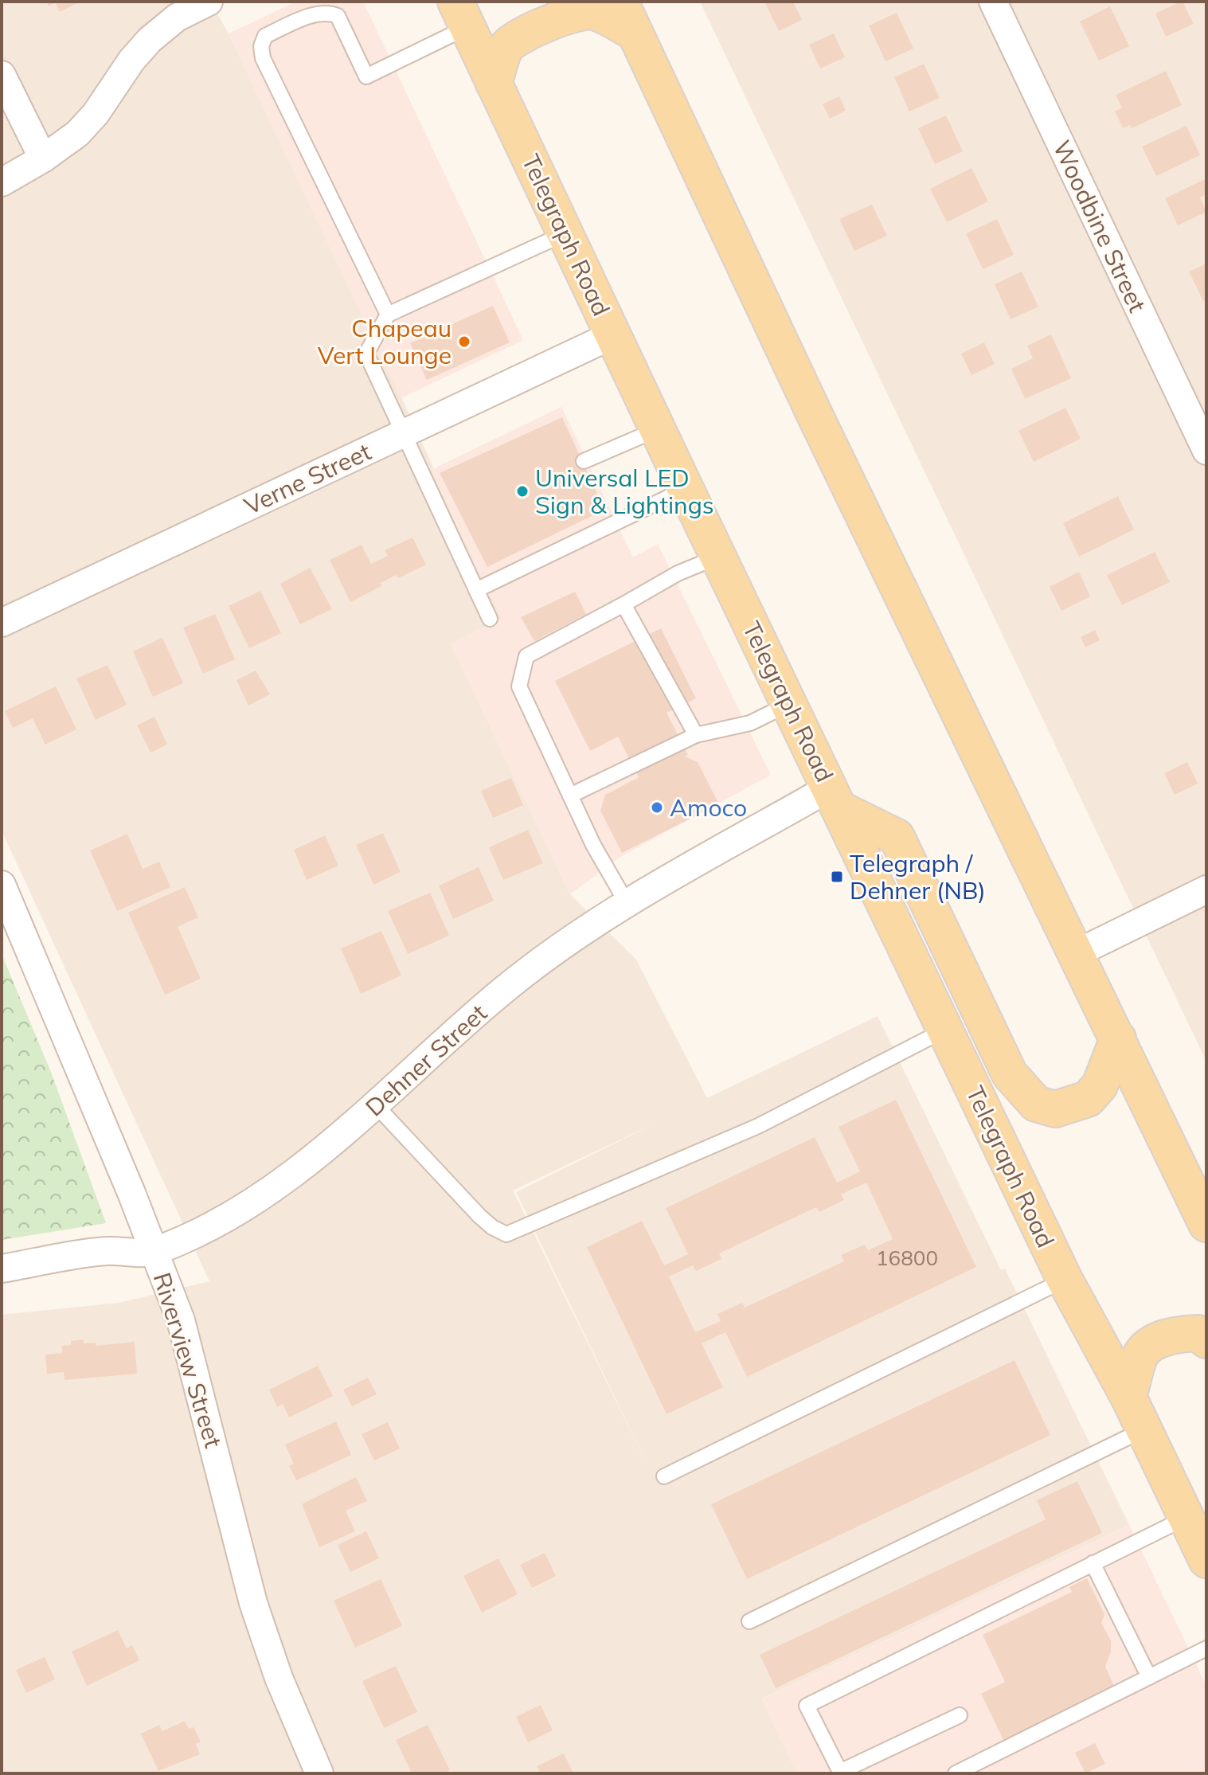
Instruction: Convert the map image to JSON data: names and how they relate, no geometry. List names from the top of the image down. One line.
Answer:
{"streets":{"main road":["Telegraph Road"],"street":["Woodbine Street","Verne Street","Dehner Street","Riverview Street"]},"crossings":[["Telegraph Road","Verne Street"],["Telegraph Road","Dehner Street"],["Dehner Street","Riverview Street"]],"places":{"other":["Chapeau Vert Lounge","Universal LED Sign & Lightings","Amoco"],"transit":["Telegraph / Dehner (NB)"]},"house_numbers":["16800"]}
